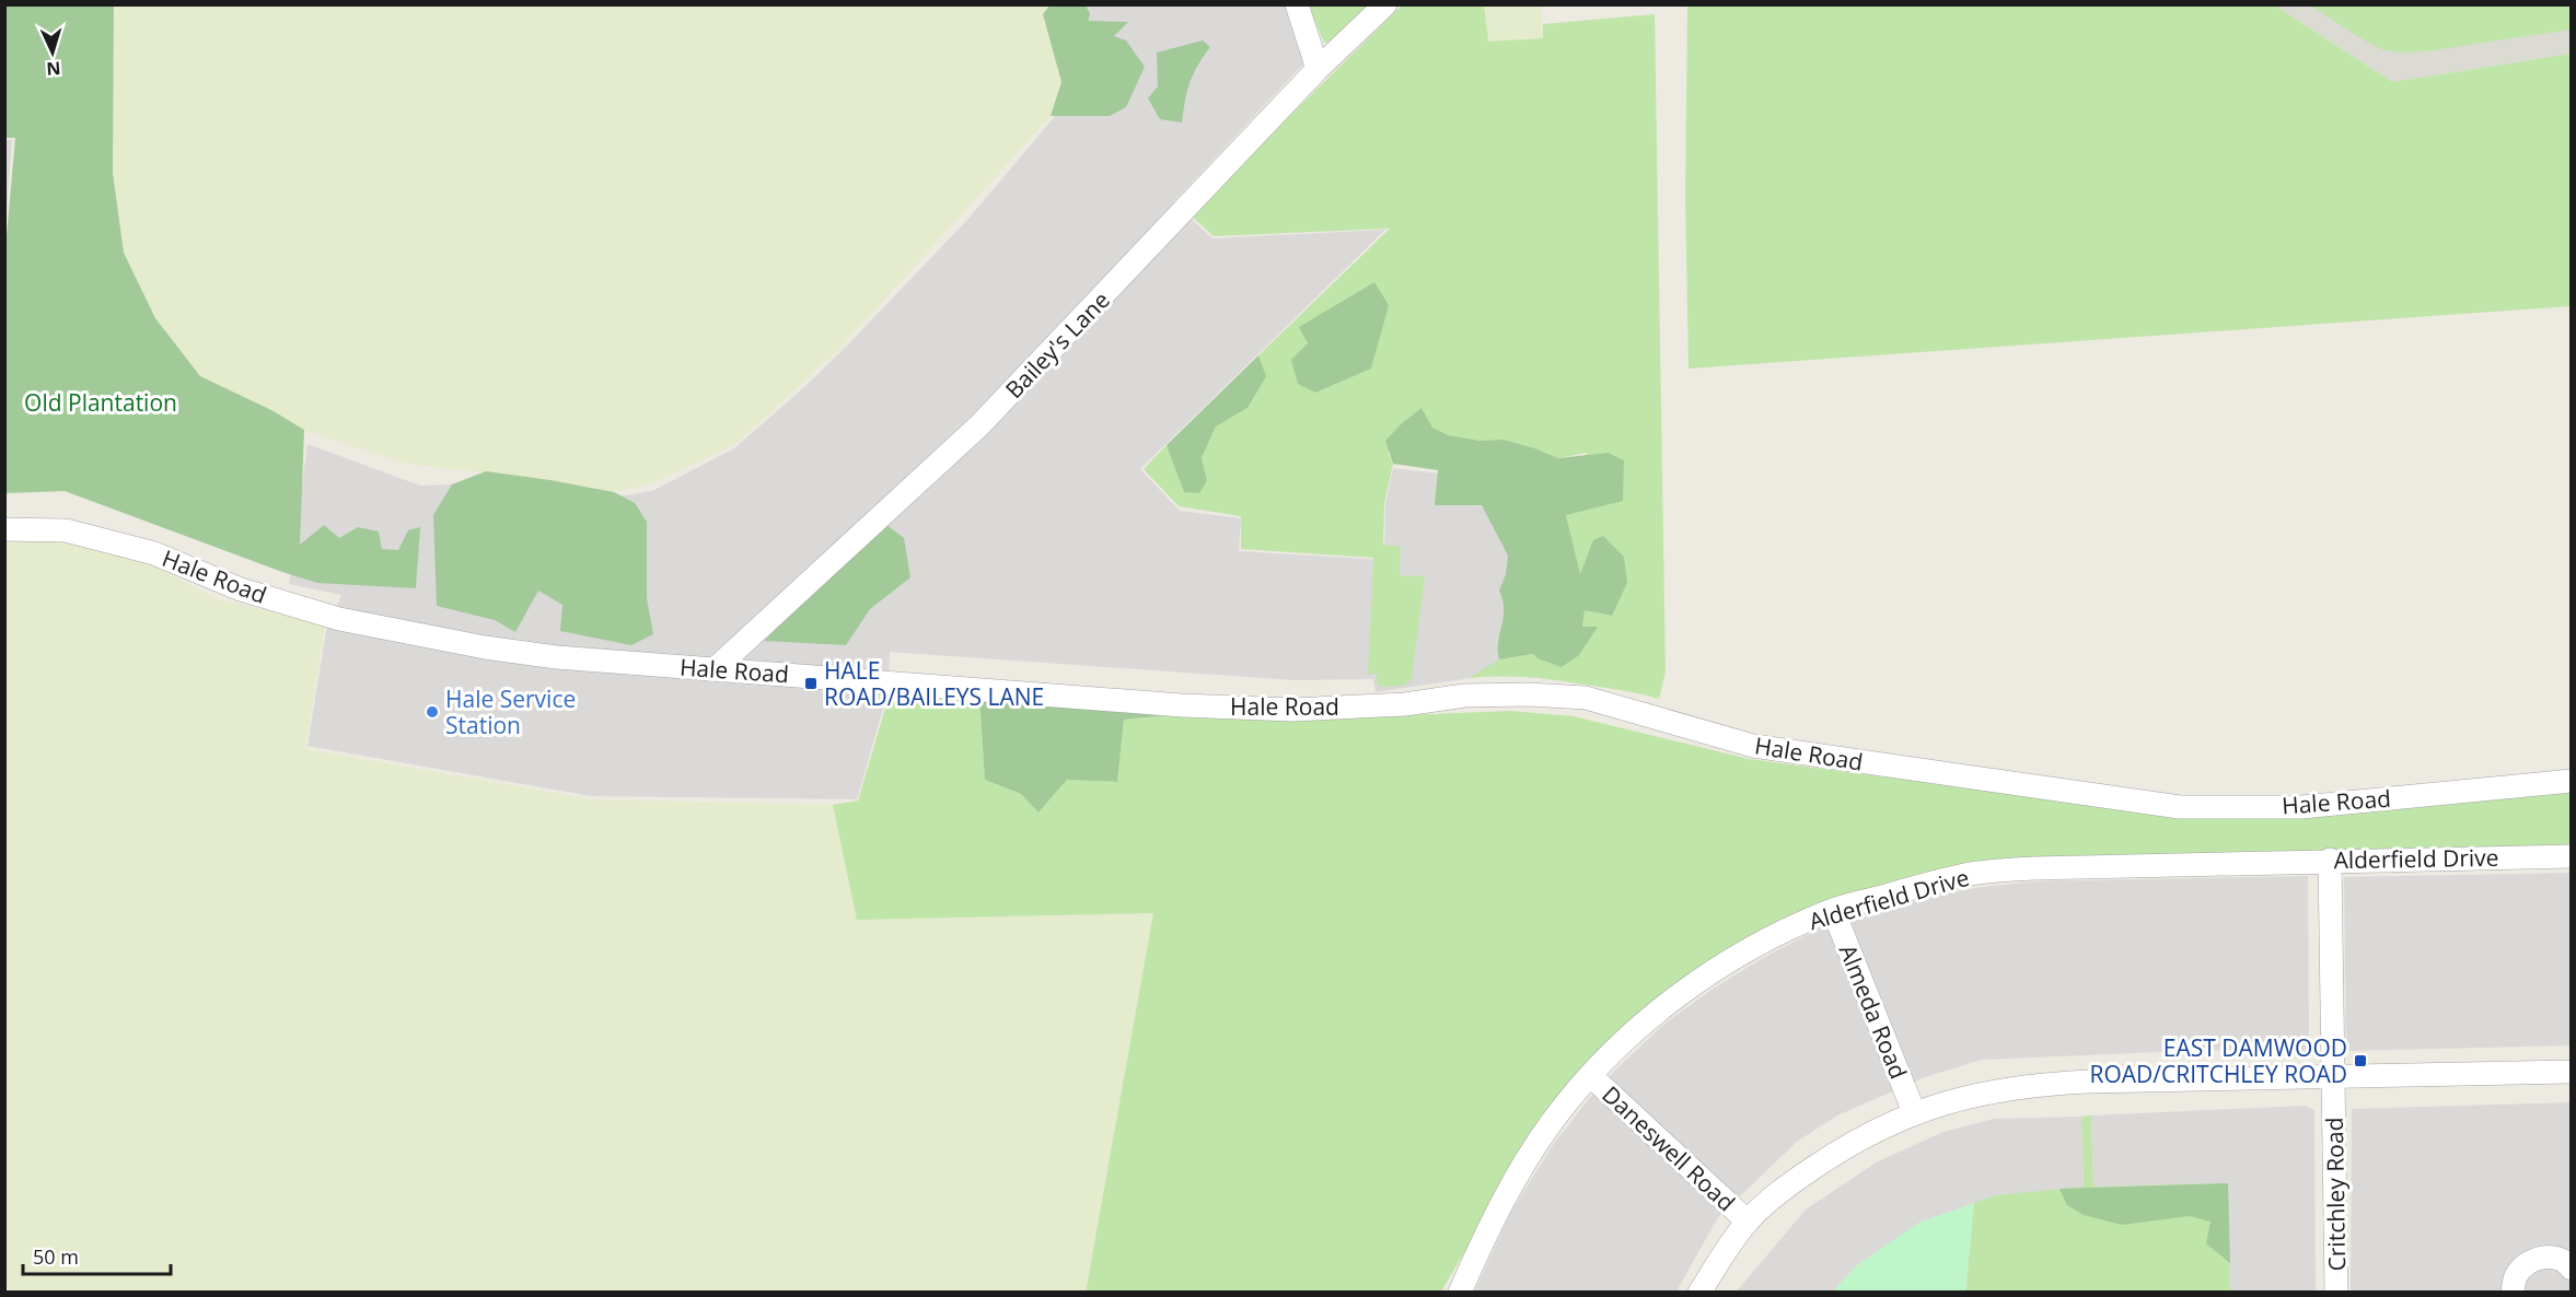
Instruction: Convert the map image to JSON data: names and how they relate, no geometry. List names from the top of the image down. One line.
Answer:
{"streets":{"street":["Bailey's Lane","Hale Road","Alderfield Drive","Almeda Road","Daneswell Road","Critchley Road"]},"crossings":[["Bailey's Lane","Hale Road"],["Alderfield Drive","Almeda Road"],["Alderfield Drive","Daneswell Road"],["Alderfield Drive","Critchley Road"]],"parks":["Old Plantation"],"places":{"transit":["HALE ROAD/BAILEYS LANE","EAST DAMWOOD ROAD/CRITCHLEY ROAD"],"other":["Hale Service Station"]},"scale_bar":"50 m","north":"bottom"}
